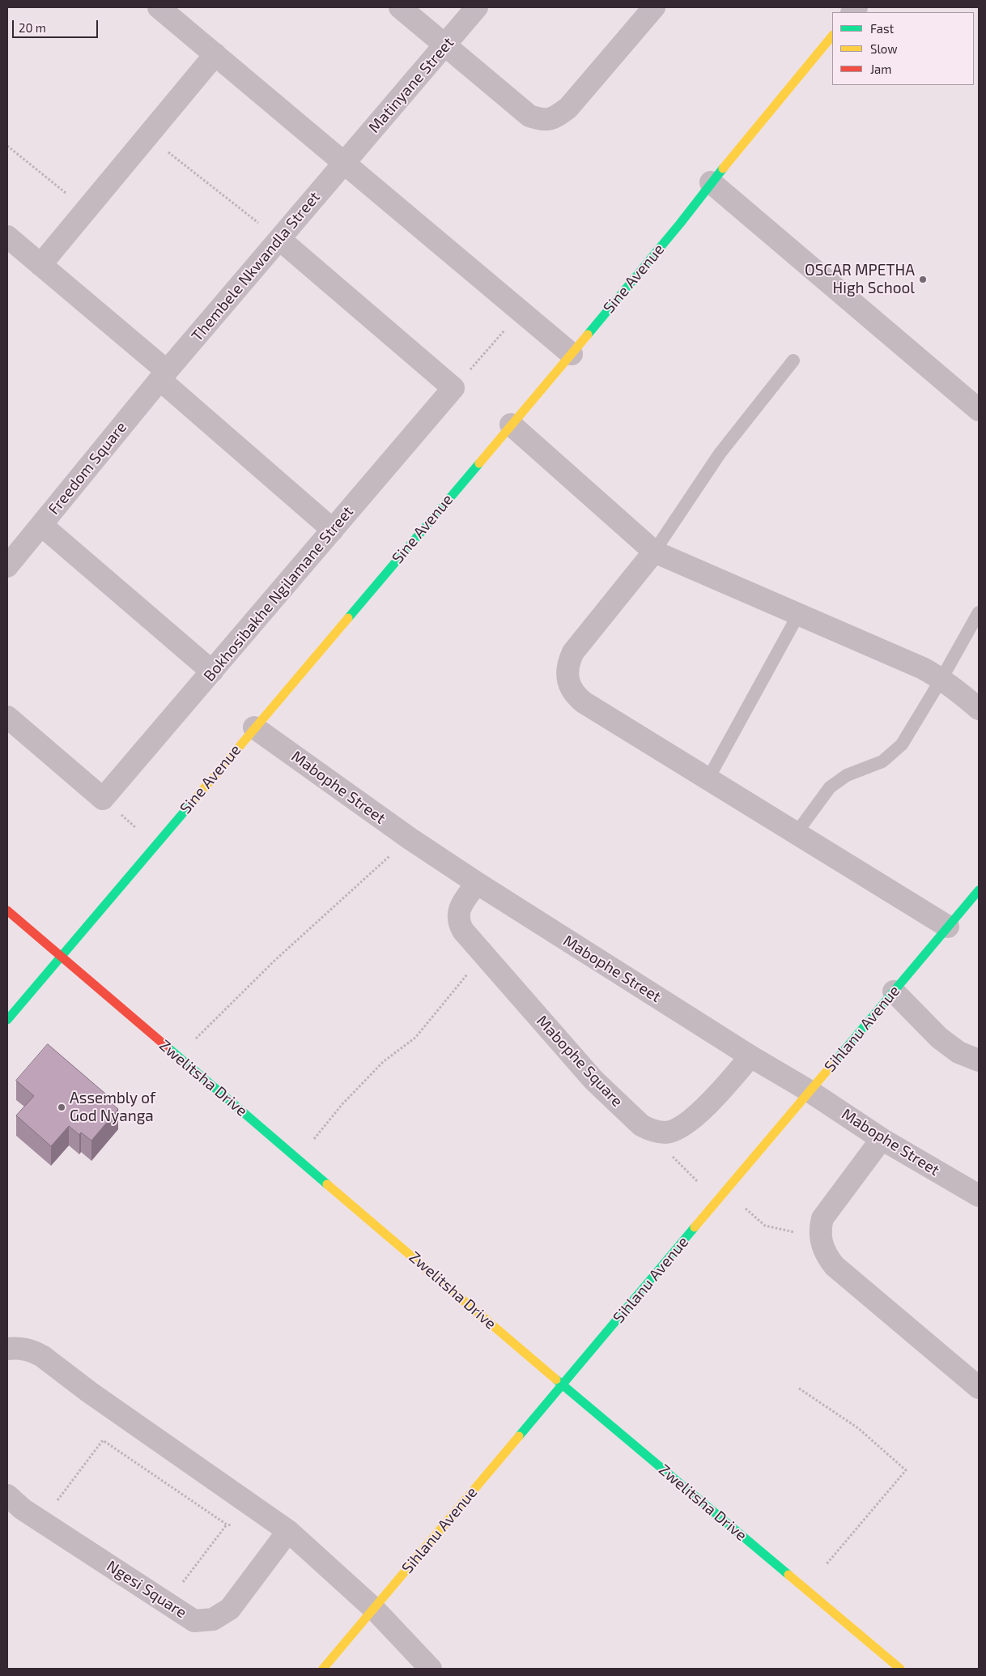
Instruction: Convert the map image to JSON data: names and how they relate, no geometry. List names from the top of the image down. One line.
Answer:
{"streets":{"street":["Matinyane Street","Thembele Nkwandla Street","Sine Avenue","Freedom Square","Bokhosibakhe Ngilamane Street","Mabophe Street","Sihlanu Avenue","Mabophe Square","Zwelitsha Drive","Ngesi Square"]},"crossings":[["Matinyane Street","Thembele Nkwandla Street"],["Thembele Nkwandla Street","Freedom Square"],["Sine Avenue","Mabophe Street"],["Sine Avenue","Zwelitsha Drive"],["Mabophe Street","Sihlanu Avenue"],["Mabophe Street","Mabophe Square"],["Sihlanu Avenue","Zwelitsha Drive"]],"places":["OSCAR MPETHA High School","Assembly of God Nyanga"],"legend":["Fast","Slow","Jam"],"scale_bar":"20 m"}
